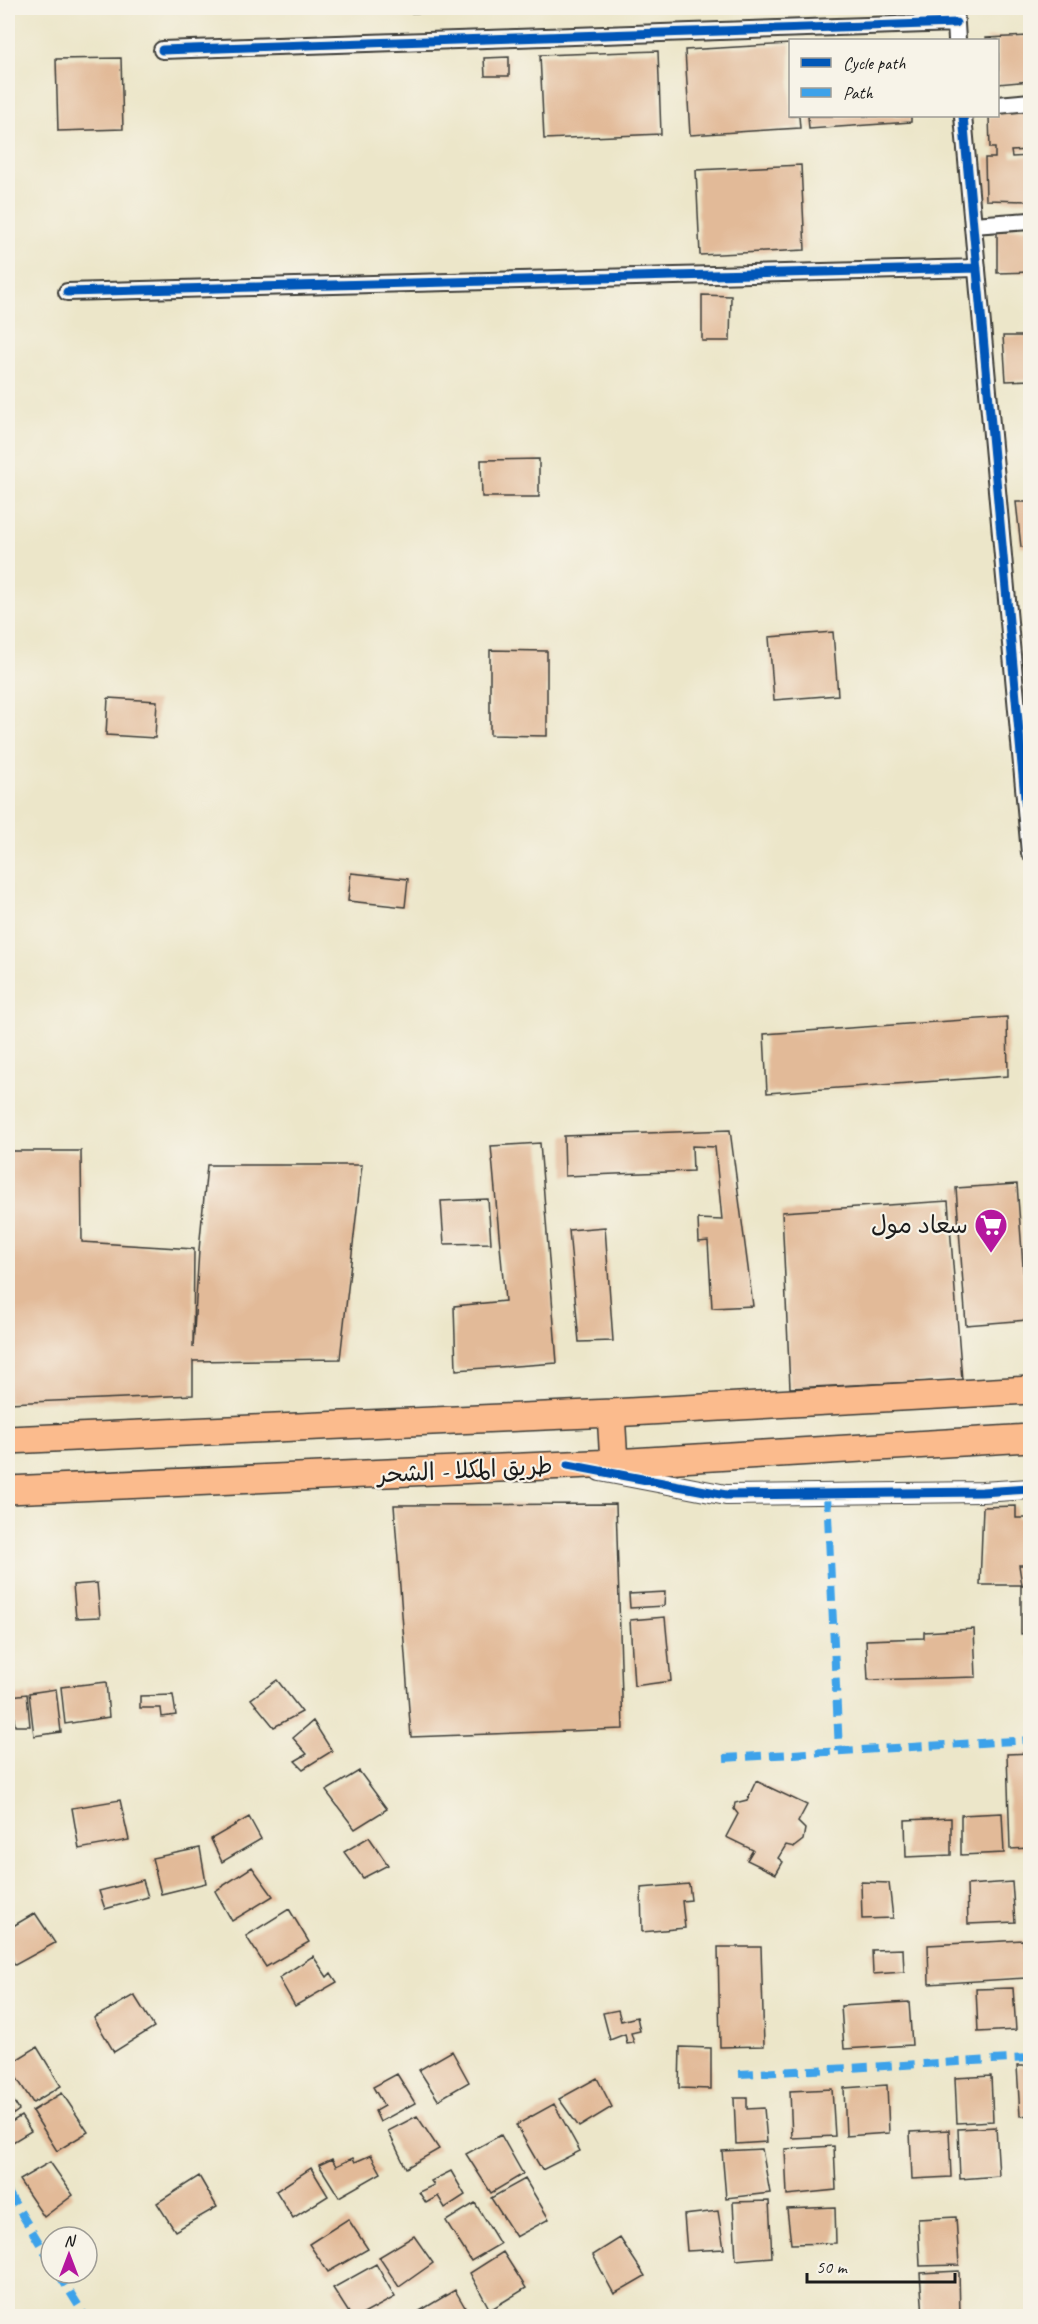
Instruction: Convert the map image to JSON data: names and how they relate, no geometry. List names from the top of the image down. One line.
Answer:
{"streets":{"highway":["طريق المكلا - الشحر"]},"places":{"supermarket":["سعاد مول"]},"legend":["Cycle path","Path"],"scale_bar":"50 m","north":"top"}
